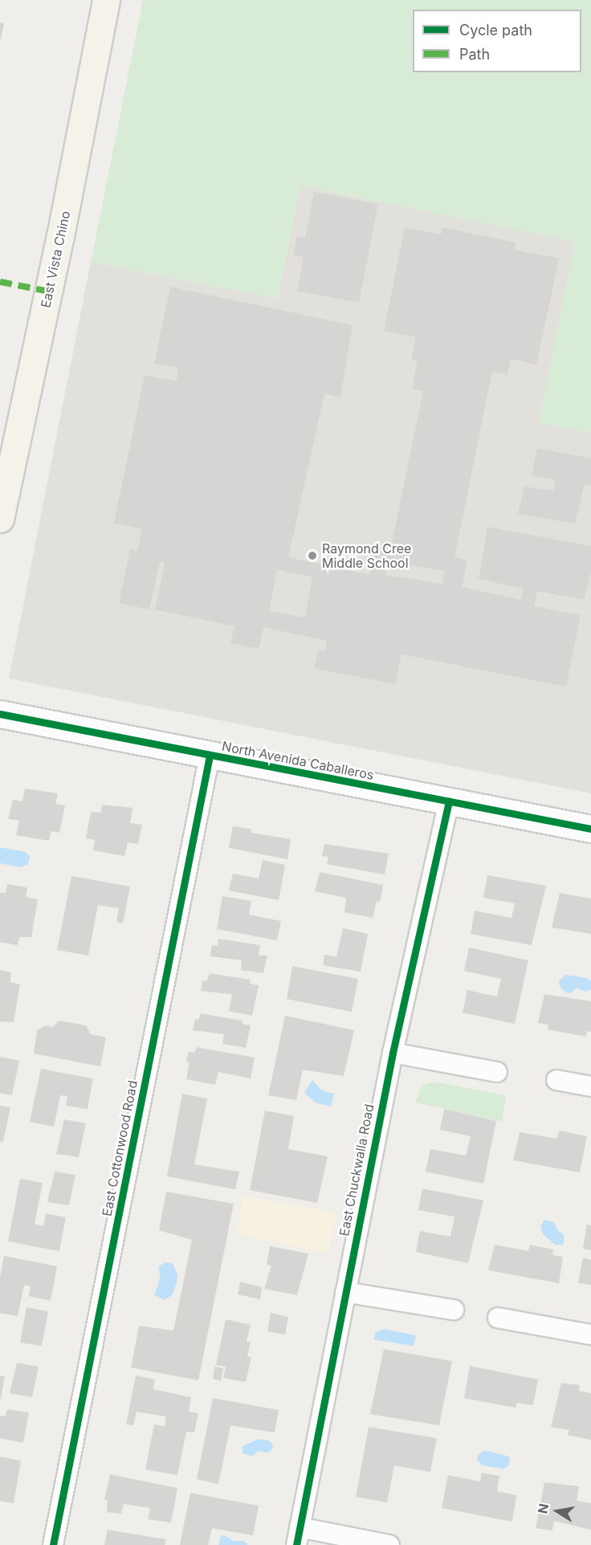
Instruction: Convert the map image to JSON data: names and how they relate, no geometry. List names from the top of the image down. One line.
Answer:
{"streets":{"main road":["East Vista Chino"],"street":["North Avenida Caballeros","East Cottonwood Road","East Chuckwalla Road"]},"crossings":[["North Avenida Caballeros","East Cottonwood Road"],["North Avenida Caballeros","East Chuckwalla Road"]],"places":["Raymond Cree Middle School"],"legend":["Cycle path","Path"],"north":"left"}
